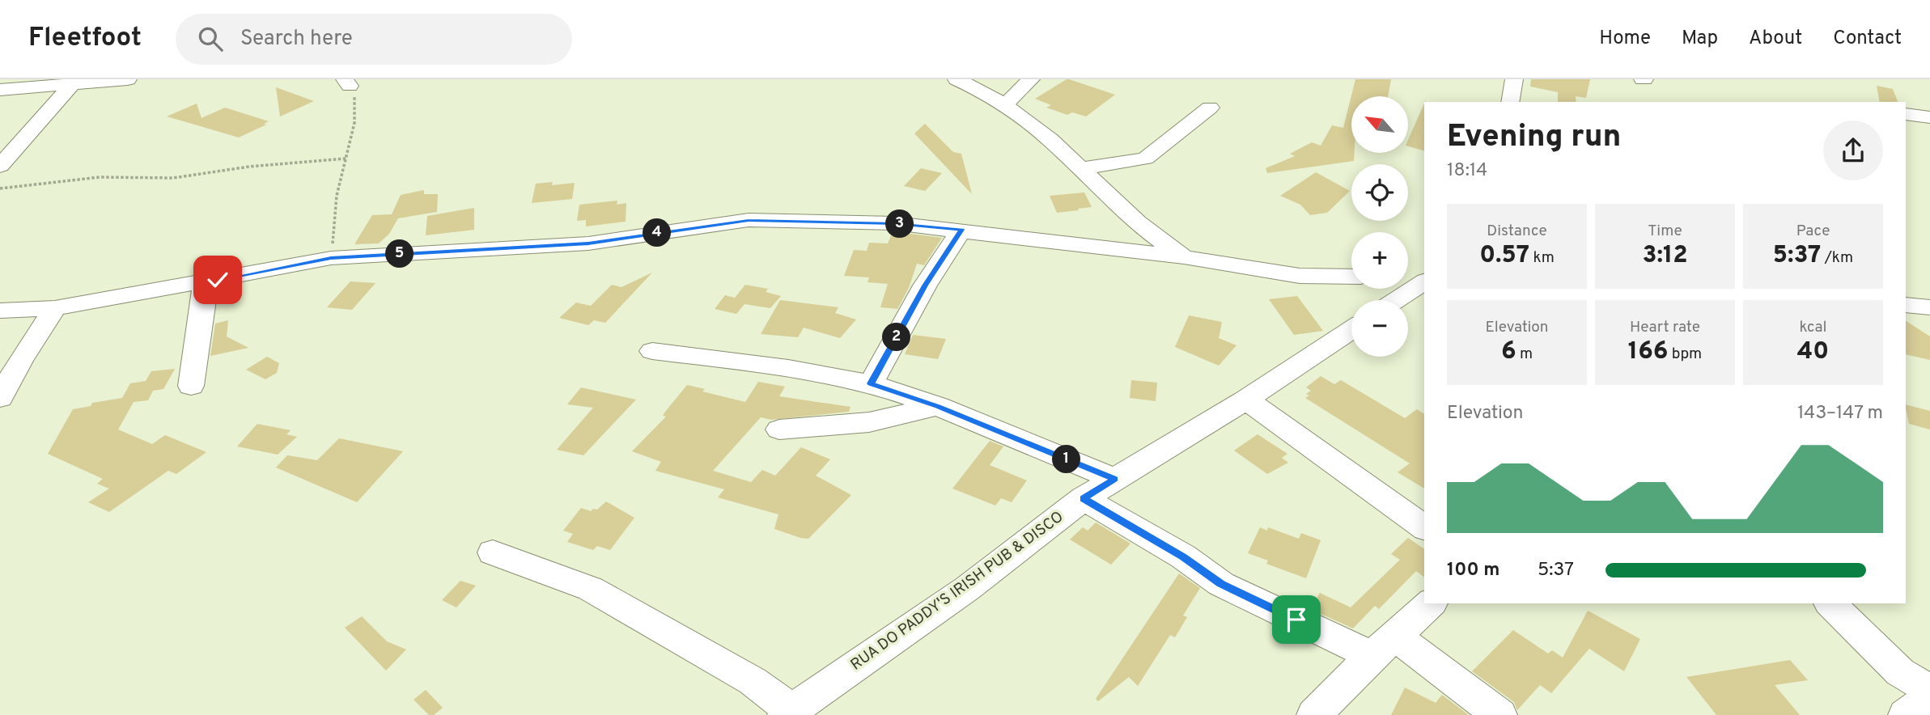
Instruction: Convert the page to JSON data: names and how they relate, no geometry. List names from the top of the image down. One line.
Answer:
{"streets":{"street":["RUA DO PADDY'S IRISH PUB & DISCO"]},"north":"top left","page":{"header":"Fleetfoot","search":"Search here","nav":["Home","Map","About","Contact"],"map_buttons":["+","−"],"heading":["Evening run","18:14"],"stats":[["Distance","0.57 km"],["Time","3:12"],["Pace","5:37 /km"],["Elevation","6 m"],["Heart rate","166 bpm"],["kcal","40"]],"pins":["3","4","5","2","1"],"chart":["Elevation","143–147 m"],"list":[{"name":"100 m","note":"5:37"}]}}
